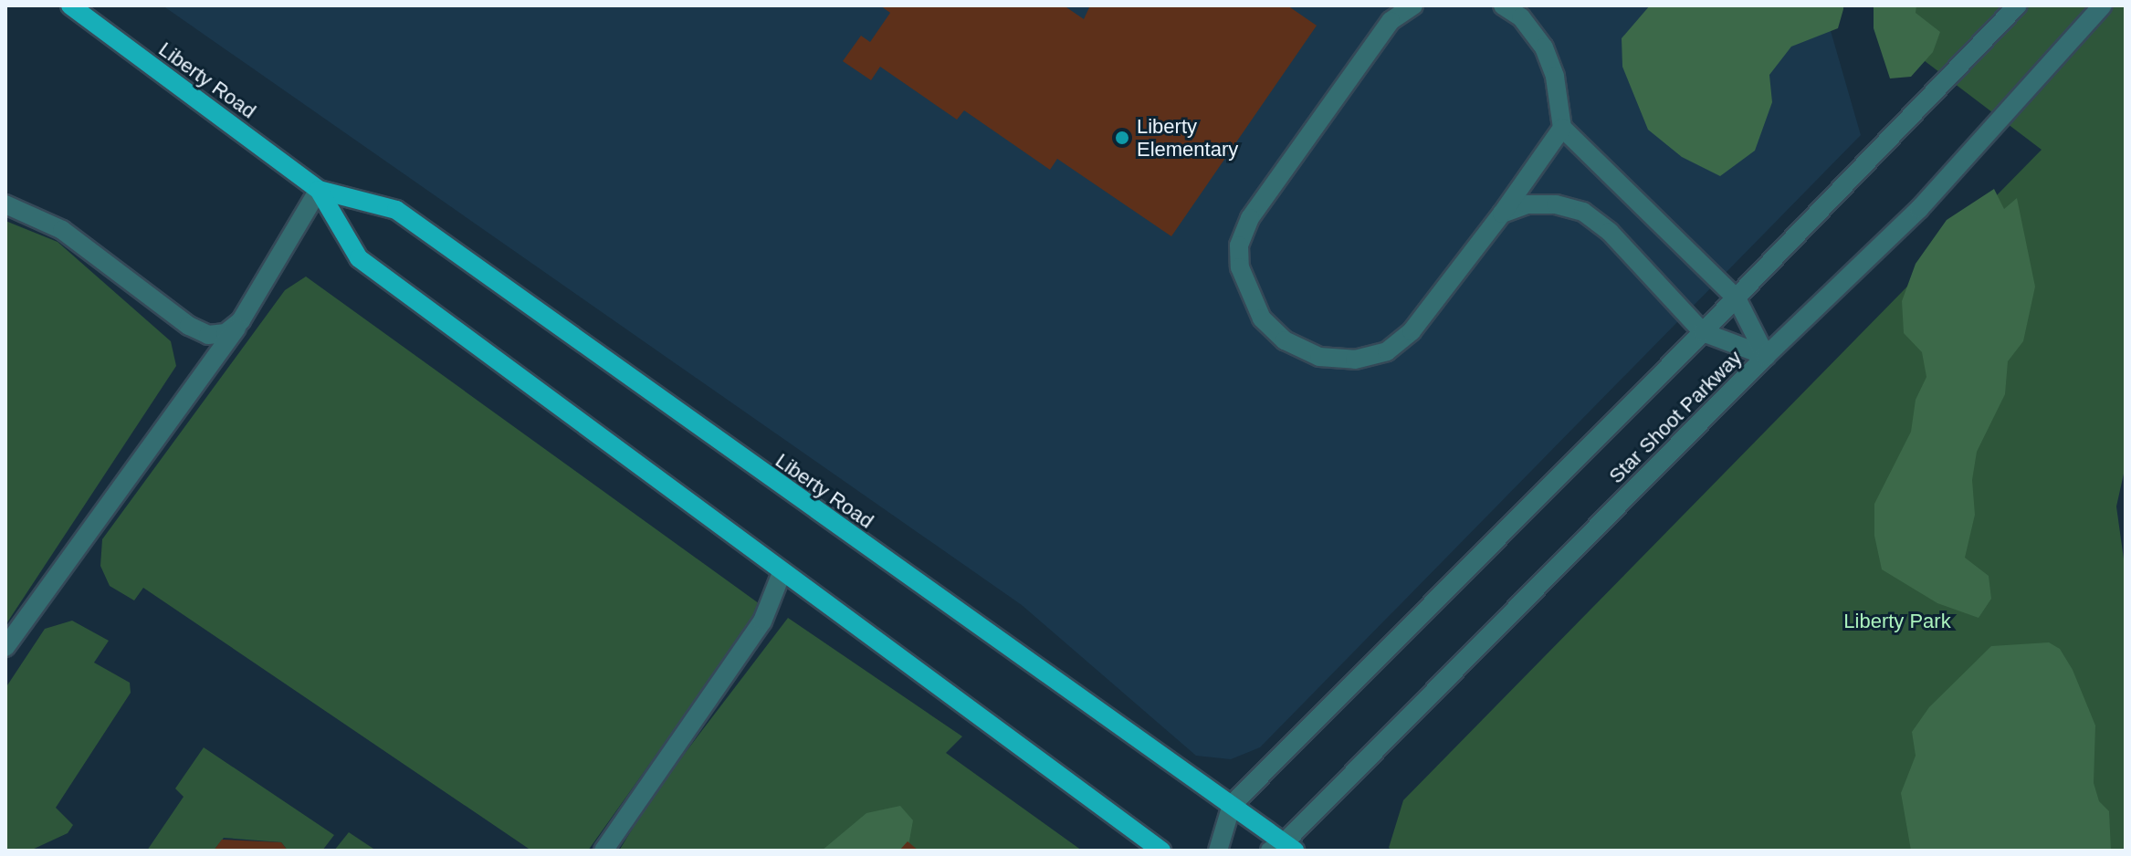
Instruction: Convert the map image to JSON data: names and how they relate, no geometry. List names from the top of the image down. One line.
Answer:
{"streets":{"main road":["Liberty Road"],"street":["Star Shoot Parkway"]},"crossings":[["Liberty Road","Star Shoot Parkway"]],"parks":["Liberty Park"],"places":["Liberty Elementary"]}
